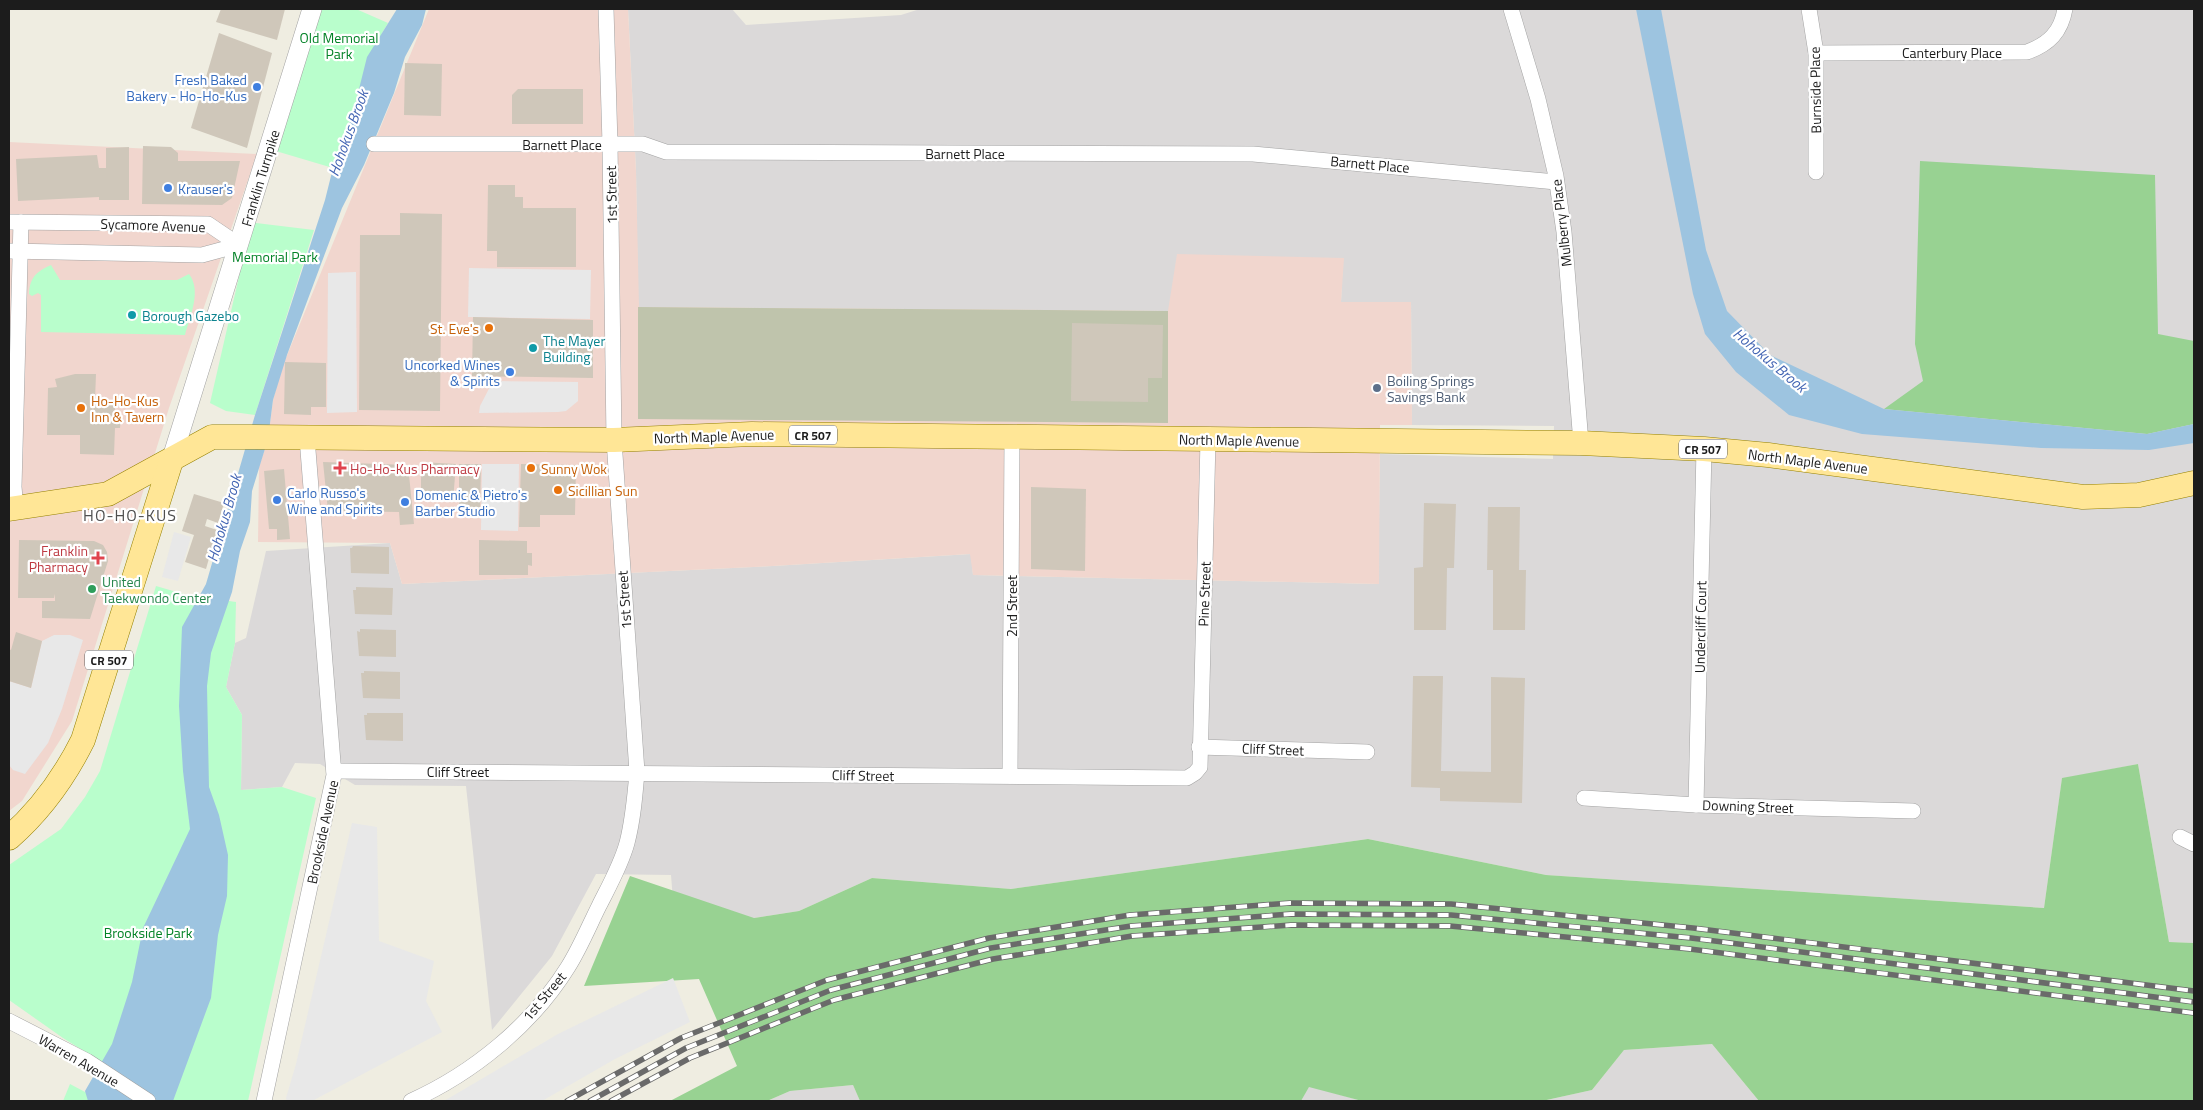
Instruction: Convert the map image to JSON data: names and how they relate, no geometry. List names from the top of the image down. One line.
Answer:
{"streets":{"main road":["CR 507","North Maple Avenue"],"street":["Canterbury Place","Burnside Place","Barnett Place","Franklin Turnpike","1st Street","Mulberry Place","Sycamore Avenue","Pine Street","2nd Street","Undercliff Court","Cliff Street","Downing Street","Brookside Avenue","Warren Avenue"]},"crossings":[["Canterbury Place","Burnside Place"],["Barnett Place","1st Street"],["Barnett Place","Mulberry Place"],["Franklin Turnpike","Sycamore Avenue"],["Franklin Turnpike","CR 507"],["Franklin Turnpike","North Maple Avenue"],["1st Street","North Maple Avenue"],["1st Street","Cliff Street"],["Mulberry Place","North Maple Avenue"],["CR 507","North Maple Avenue"],["North Maple Avenue","Pine Street"],["North Maple Avenue","2nd Street"],["North Maple Avenue","Undercliff Court"],["North Maple Avenue","Brookside Avenue"],["Pine Street","Cliff Street"],["2nd Street","Cliff Street"],["Undercliff Court","Downing Street"],["Cliff Street","Brookside Avenue"]],"districts":["HO-HO-KUS"],"water":["Hohokus Brook"],"parks":["Old Memorial Park","Memorial Park","Brookside Park"],"places":{"other":["Fresh Baked Bakery - Ho-Ho-Kus","Krauser's","Borough Gazebo","St. Eve's","The Mayer Building","Uncorked Wines & Spirits","Boiling Springs Savings Bank","Ho-Ho-Kus Inn & Tavern","Sunny Wok","Sicillian Sun","Carlo Russo's Wine and Spirits","Domenic & Pietro's Barber Studio","United Taekwondo Center"],"health":["Ho-Ho-Kus Pharmacy","Franklin Pharmacy"]}}
